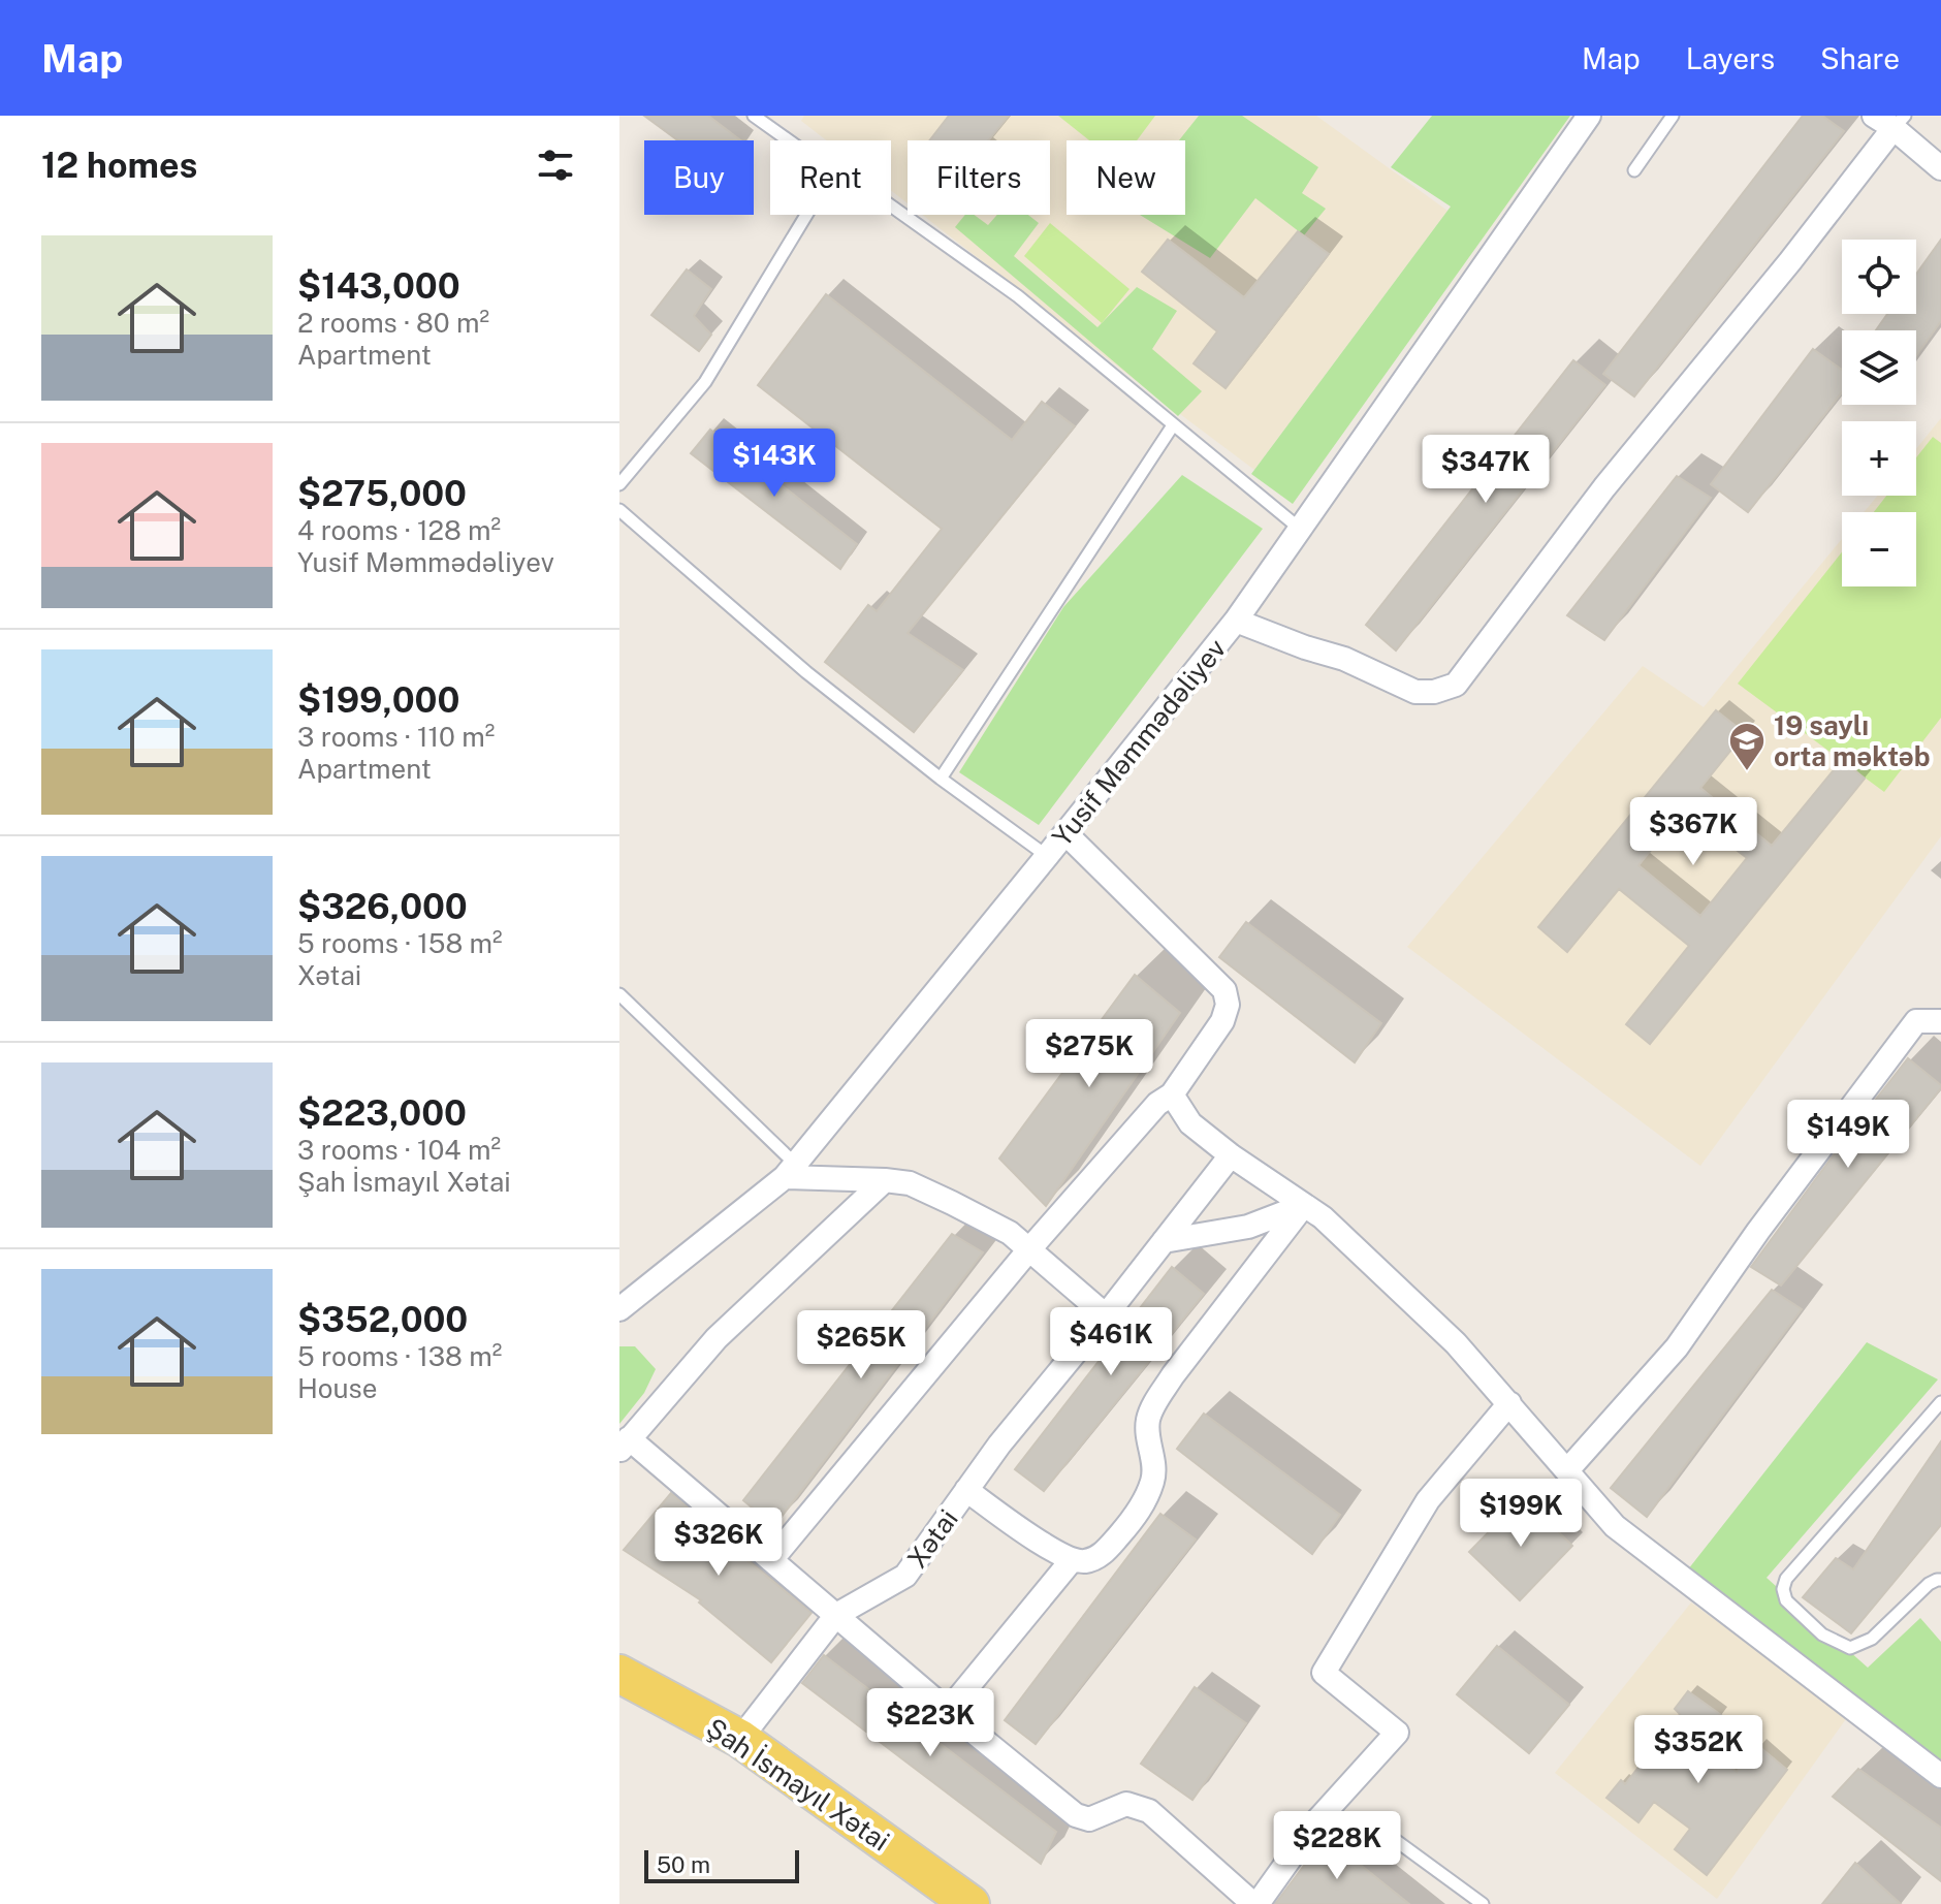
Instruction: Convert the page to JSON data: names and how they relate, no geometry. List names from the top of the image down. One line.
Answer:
{"streets":{"main road":["Şah İsmayıl Xətai"],"street":["Yusif Məmmədəliyev","Xətai"]},"crossings":[["Xətai","Şah İsmayıl Xətai"]],"places":{"school or university":["19 saylı orta məktəb"]},"scale_bar":"50 m","page":{"header":"Map","nav":["Map","Layers","Share"],"heading":"12 homes","chip":["Buy","Rent","Filters","New"],"list":[{"name":"$143,000","note":"2 rooms · 80 m² · Apartment"},{"name":"$275,000","note":"4 rooms · 128 m² · Yusif Məmmədəliyev"},{"name":"$199,000","note":"3 rooms · 110 m² · Apartment"},{"name":"$326,000","note":"5 rooms · 158 m² · Xətai"},{"name":"$223,000","note":"3 rooms · 104 m² · Şah İsmayıl Xətai"},{"name":"$352,000","note":"5 rooms · 138 m² · House"}],"map_buttons":["+","−"],"price":["$143K","$347K","$367K","$275K","$149K","$461K","$265K","$199K","$326K","$223K","$352K","$228K"],"scale":"50 m"}}
